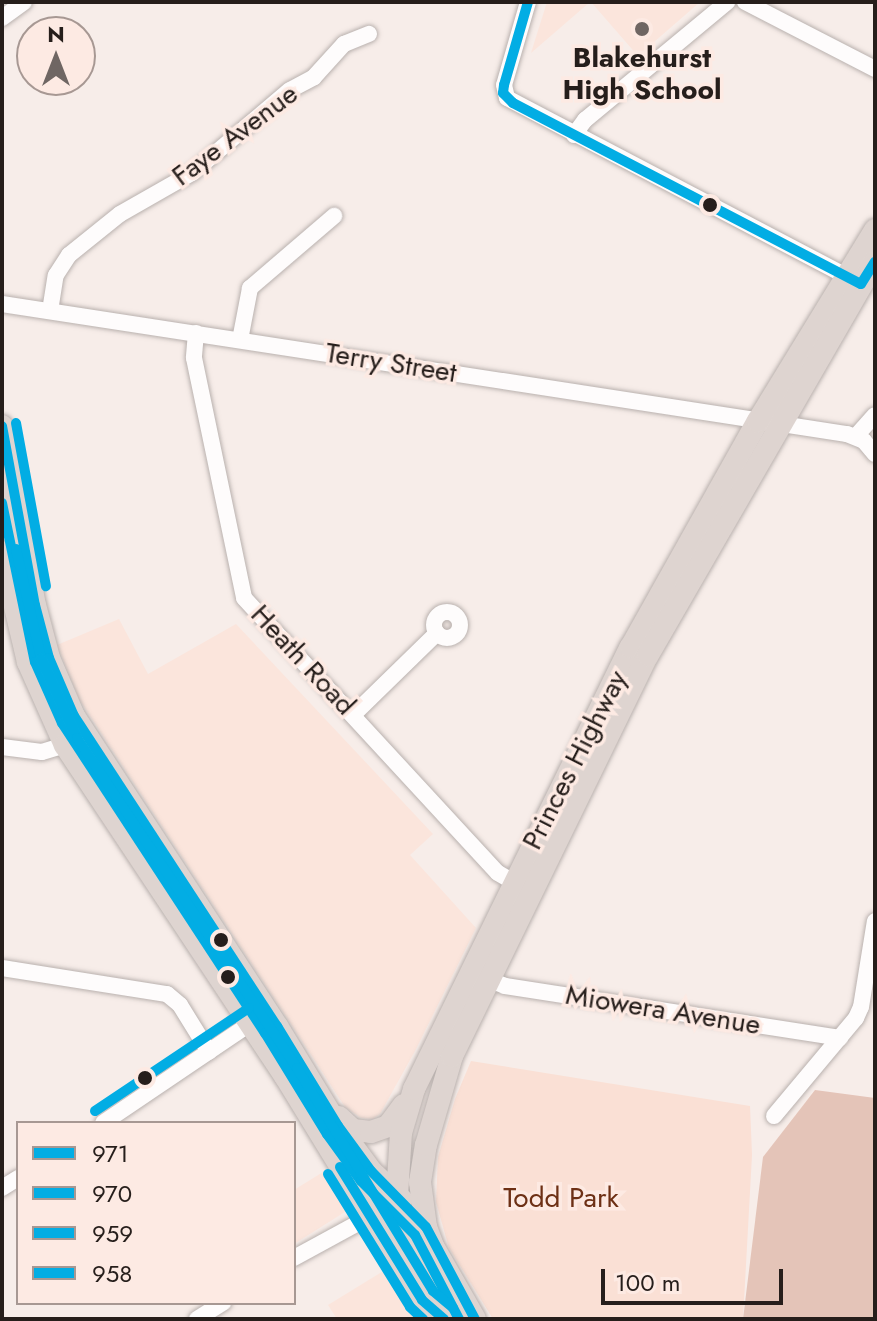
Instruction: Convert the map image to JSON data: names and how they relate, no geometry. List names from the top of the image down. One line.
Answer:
{"streets":{"highway":["Princes Highway"],"street":["Faye Avenue","Terry Street","Heath Road","Miowera Avenue"]},"crossings":[["Faye Avenue","Terry Street"],["Terry Street","Heath Road"],["Terry Street","Princes Highway"],["Heath Road","Princes Highway"],["Princes Highway","Miowera Avenue"]],"parks":["Todd Park"],"places":["Blakehurst High School"],"lines":["transit line 958","transit line 959","transit line 971","transit line 970"],"legend":["971","970","959","958"],"scale_bar":"100 m","north":"top"}
